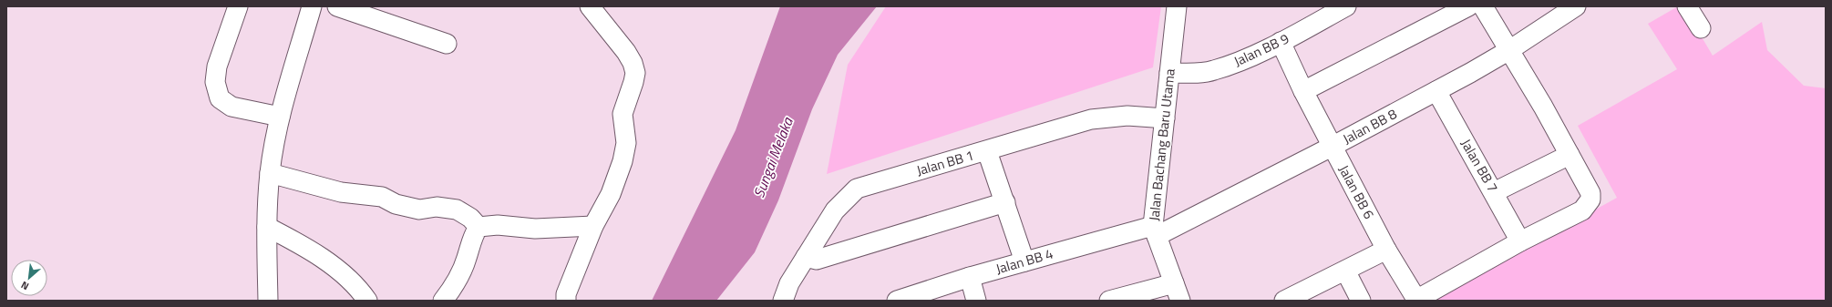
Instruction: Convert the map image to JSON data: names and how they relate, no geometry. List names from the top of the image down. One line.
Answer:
{"streets":{"street":["Jalan BB 9","Jalan BB 8","Jalan Bachang Baru Utama","Jalan BB 1","Jalan BB 7","Jalan BB 6","Jalan BB 4"]},"crossings":[["Jalan BB 9","Jalan Bachang Baru Utama"],["Jalan BB 9","Jalan BB 6"],["Jalan BB 8","Jalan Bachang Baru Utama"],["Jalan BB 8","Jalan BB 7"],["Jalan BB 8","Jalan BB 6"],["Jalan BB 8","Jalan BB 4"],["Jalan Bachang Baru Utama","Jalan BB 1"],["Jalan Bachang Baru Utama","Jalan BB 4"]],"water":["Sungai Melaka"],"north":"bottom left"}
